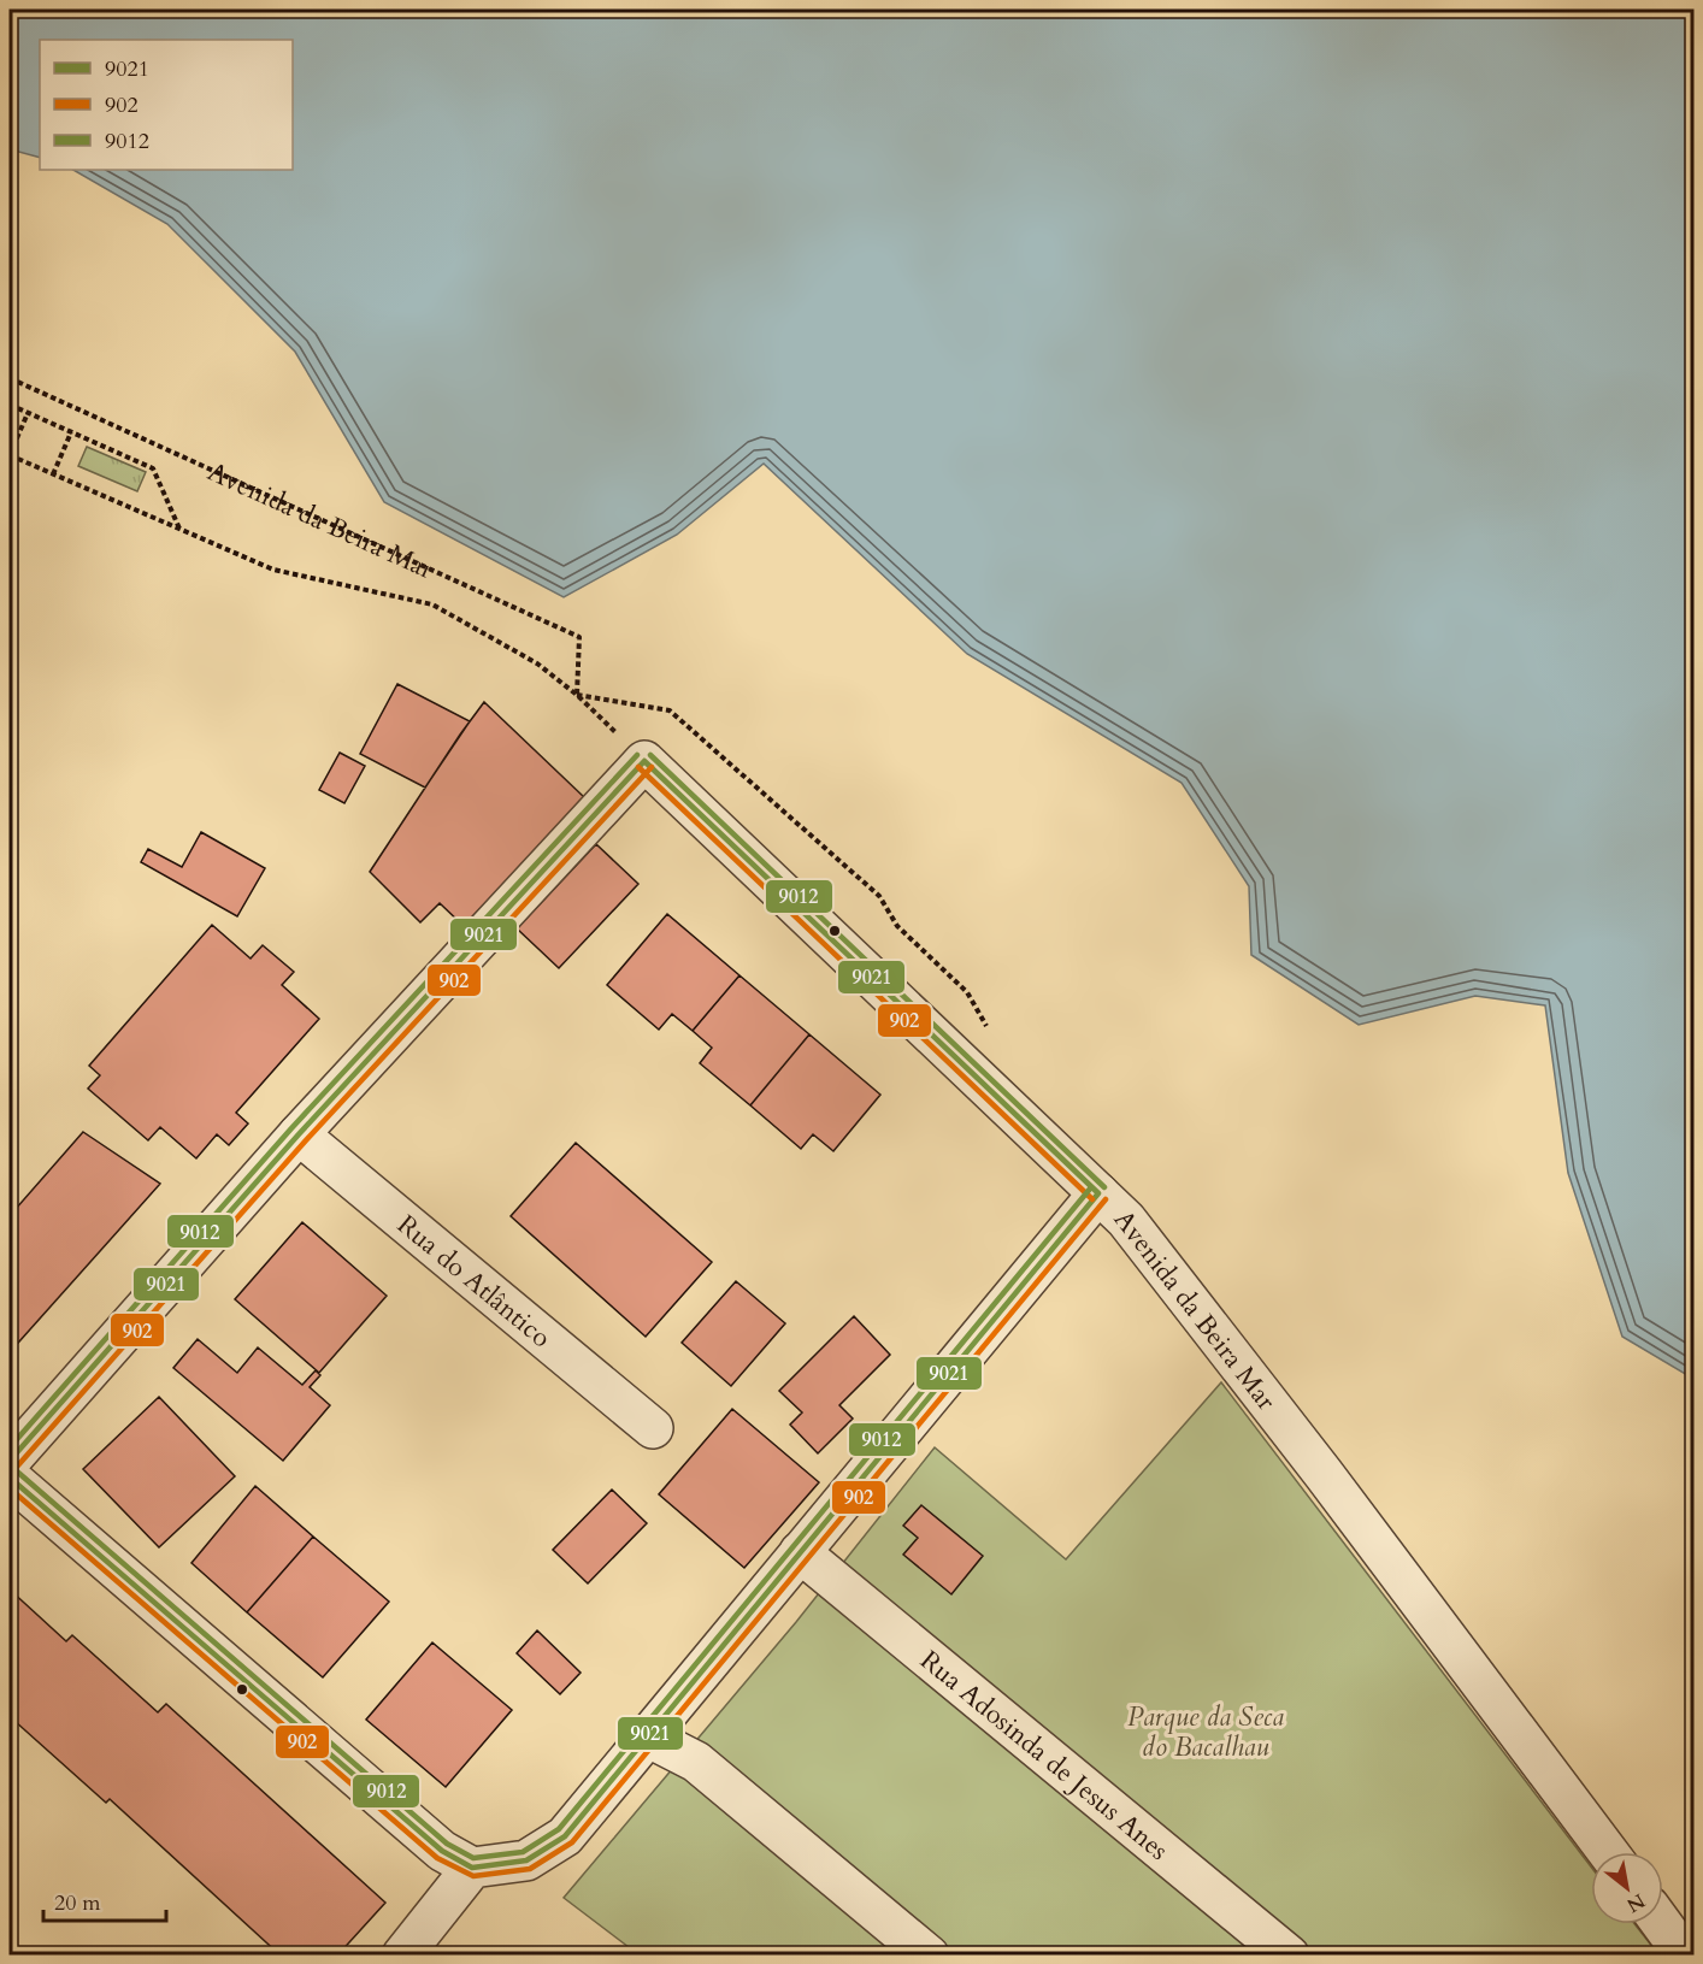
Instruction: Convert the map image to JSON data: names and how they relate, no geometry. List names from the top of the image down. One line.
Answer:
{"streets":{"street":["Avenida da Beira Mar","Rua do Atlântico","Rua Adosinda de Jesus Anes"]},"parks":["Parque da Seca do Bacalhau"],"lines":["transit line 9012","transit line 9021","transit line 902"],"legend":["9021","902","9012"],"scale_bar":"20 m","north":"bottom right"}
